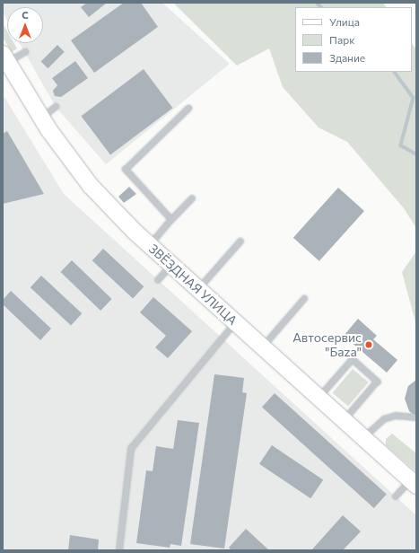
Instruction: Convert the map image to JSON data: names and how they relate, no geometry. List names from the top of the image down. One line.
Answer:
{"streets":{"main road":["ЗВЁЗДНАЯ УЛИЦА"]},"places":["Автосервис \"Баzа\""],"legend":["Улица","Парк","Здание"],"north":"top"}
